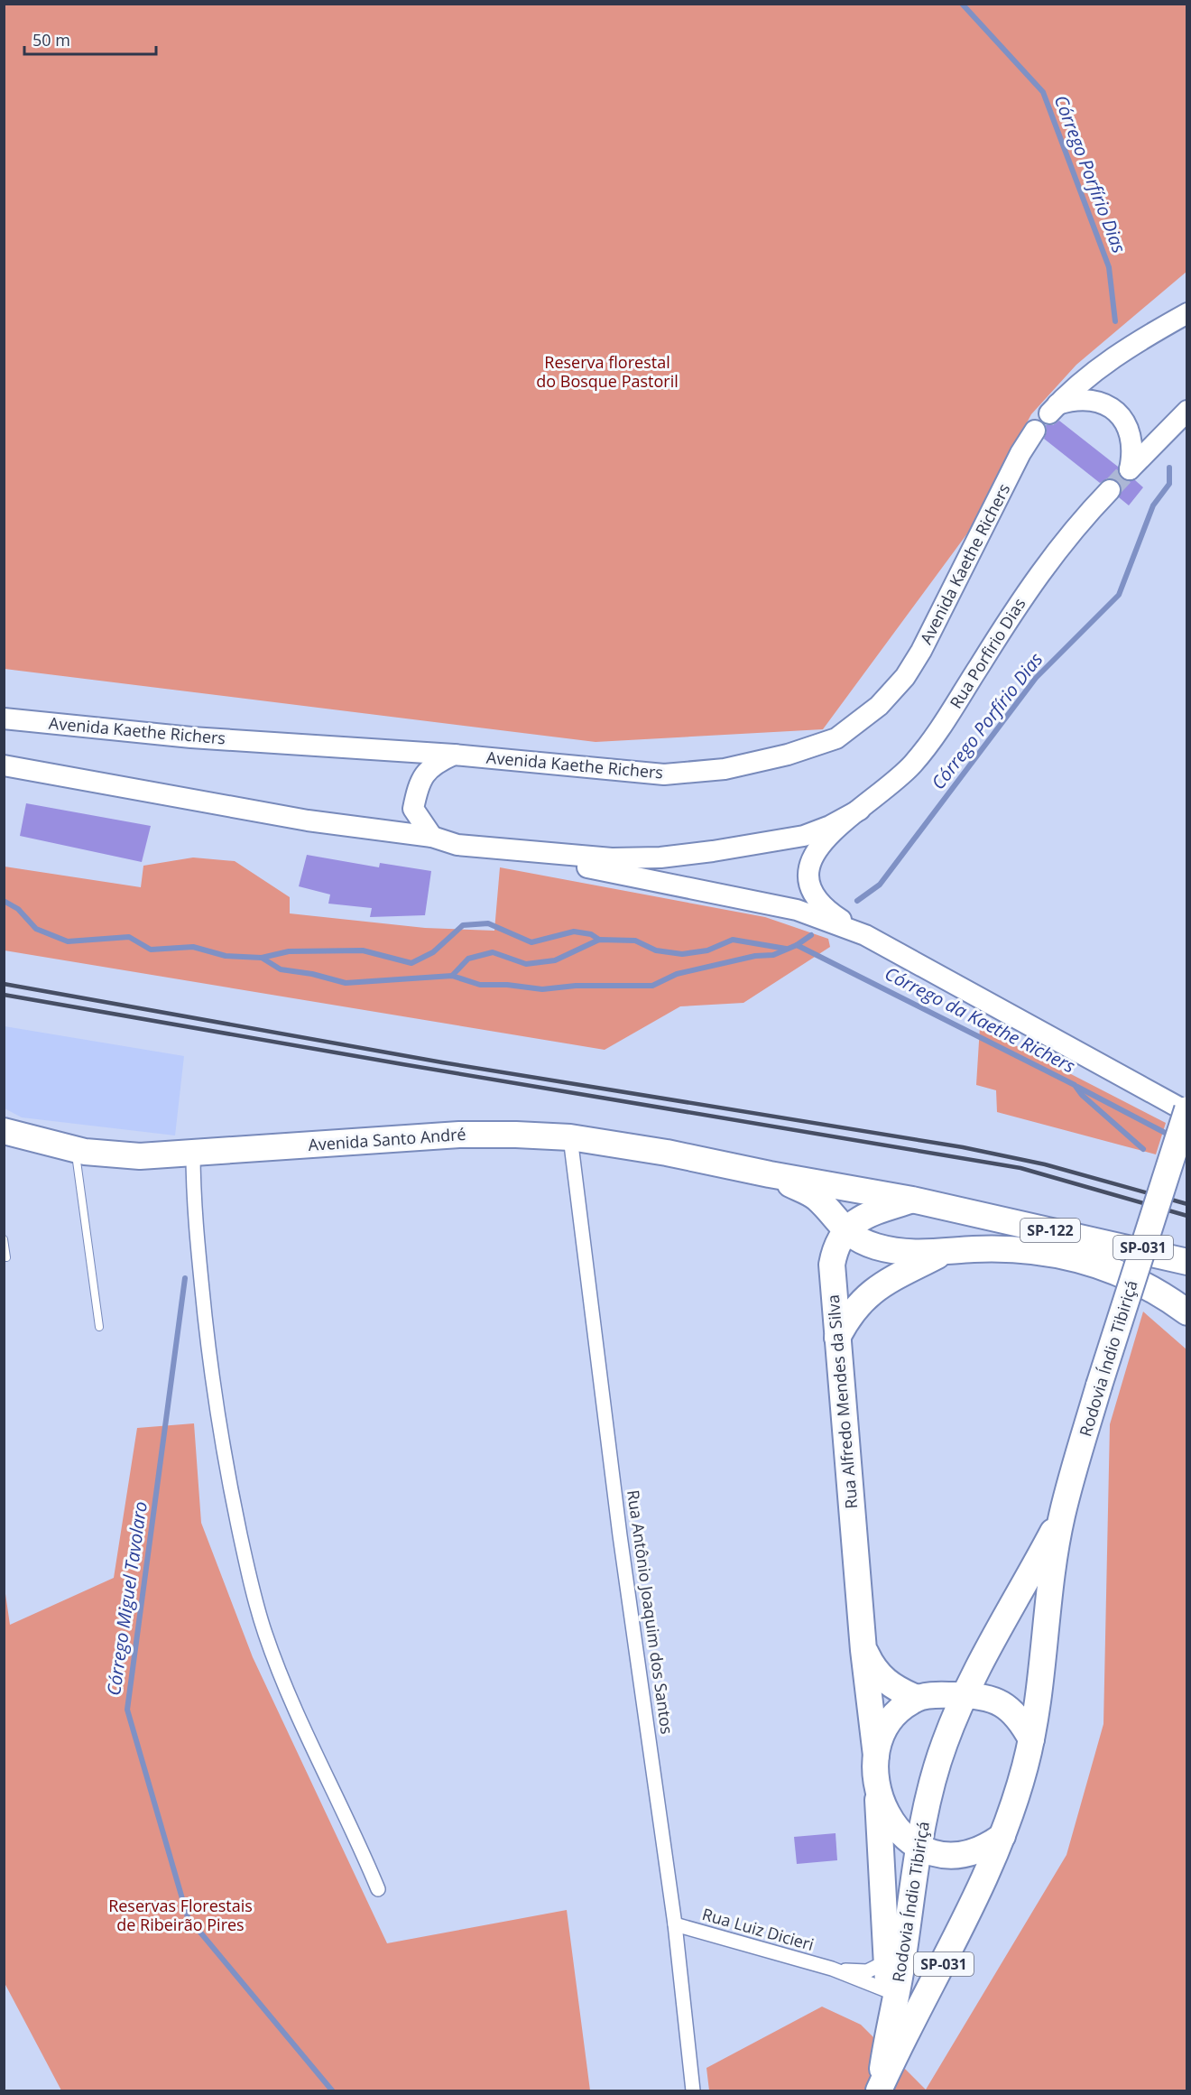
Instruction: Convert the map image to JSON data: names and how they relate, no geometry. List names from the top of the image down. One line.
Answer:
{"streets":{"highway":["Avenida Santo André","SP-122","SP-031","Rodovia Índio Tibiriçá","Rua Alfredo Mendes da Silva"],"main road":["Avenida Kaethe Richers","Rua Porfirio Dias"],"street":["Rua Antônio Joaquim dos Santos","Rua Luiz Dicieri"]},"crossings":[["Avenida Santo André","SP-122"],["Avenida Santo André","Rua Alfredo Mendes da Silva"],["Avenida Santo André","Rua Antônio Joaquim dos Santos"],["SP-122","Rua Alfredo Mendes da Silva"],["Rodovia Índio Tibiriçá","Rua Alfredo Mendes da Silva"],["Rua Alfredo Mendes da Silva","Rua Luiz Dicieri"],["Rua Antônio Joaquim dos Santos","Rua Luiz Dicieri"]],"water":["Córrego Porfírio Dias","Córrego da Kaethe Richers","Córrego Miguel Tavolaro"],"parks":["Reserva florestal do Bosque Pastoril","Reservas Florestais de Ribeirão Pires"],"scale_bar":"50 m"}
